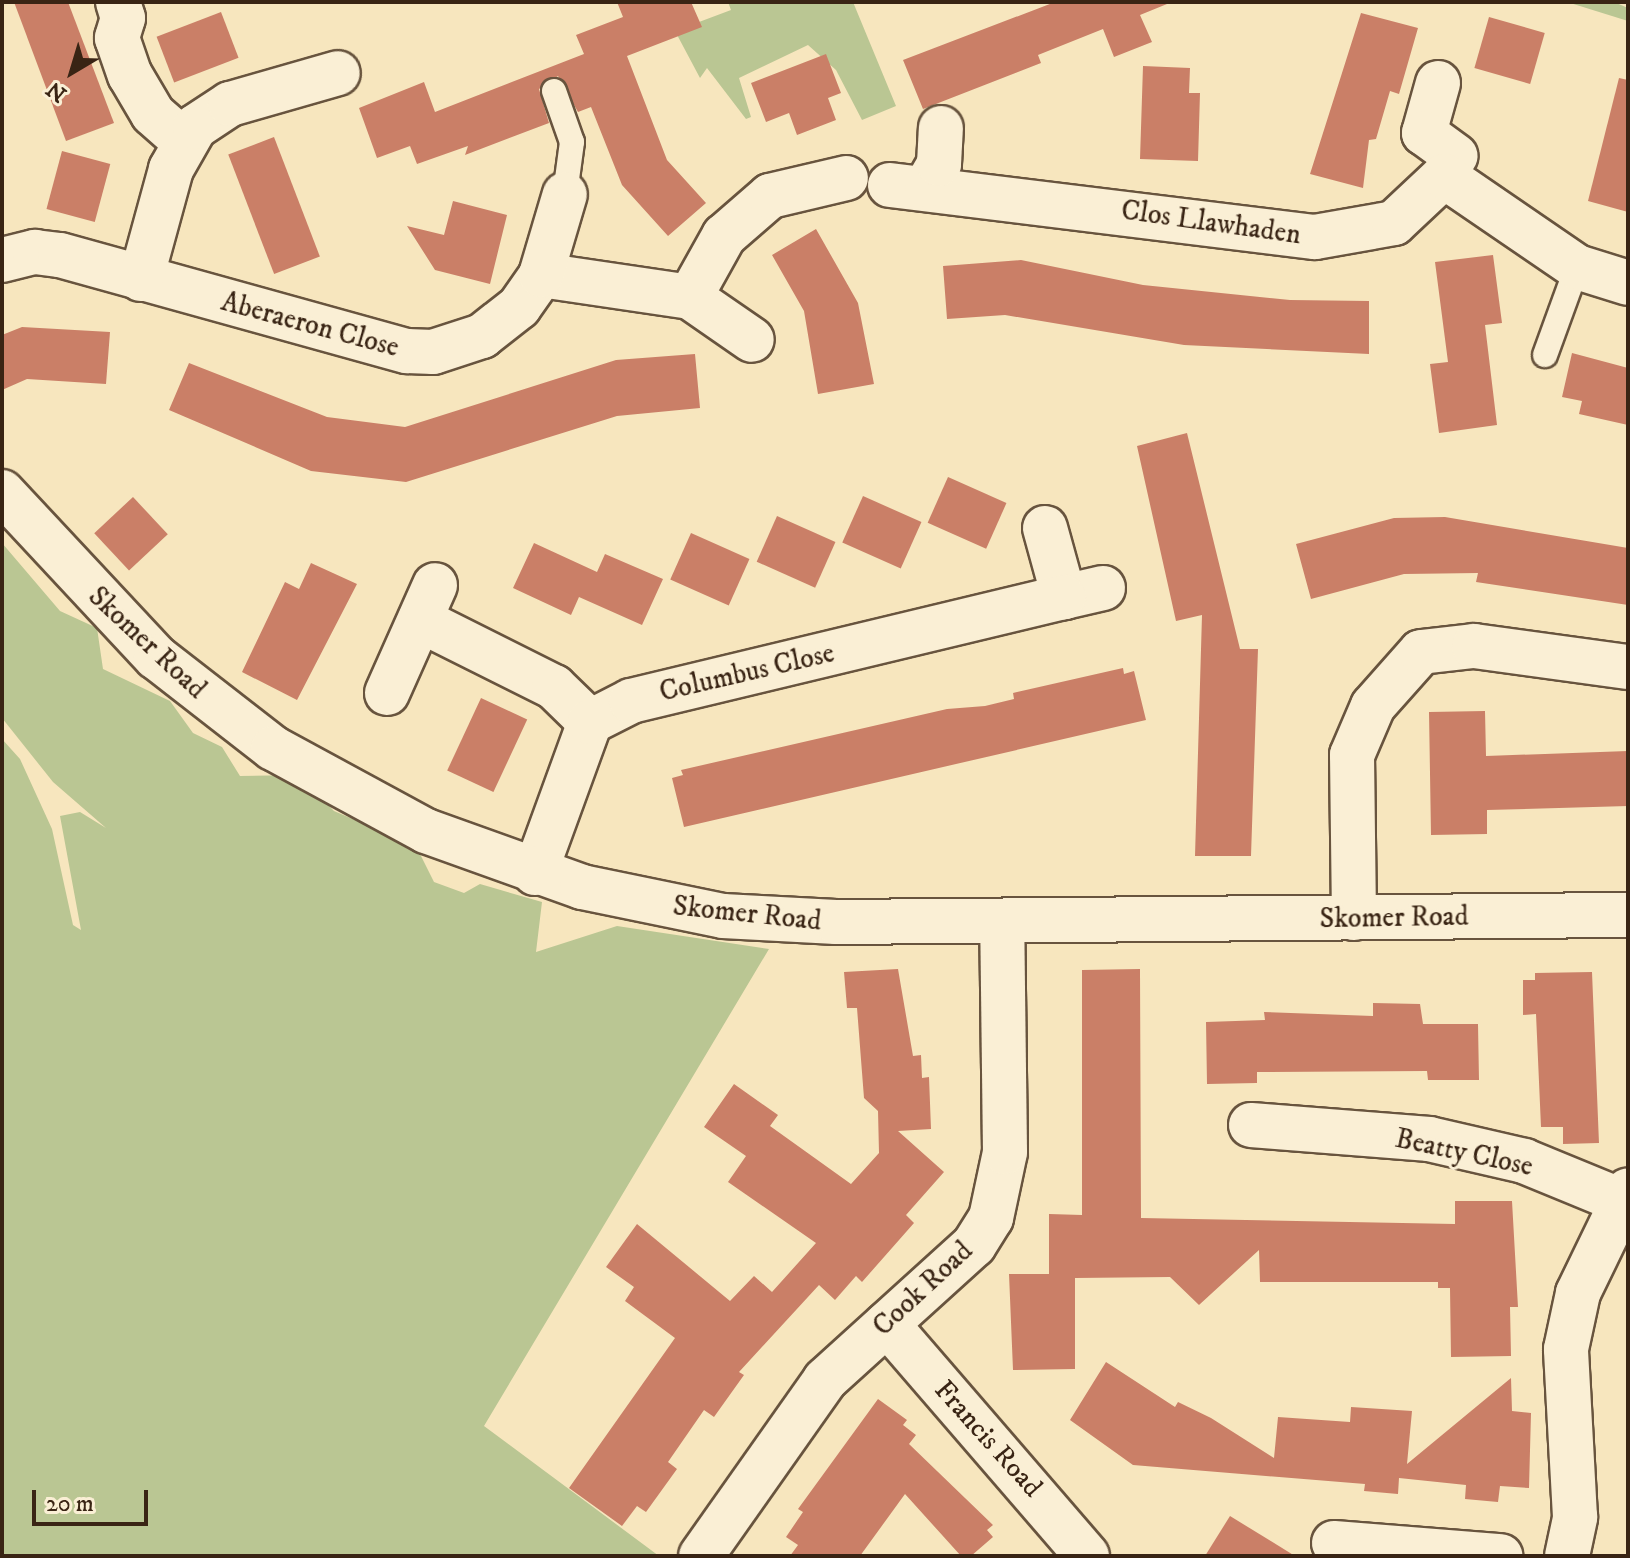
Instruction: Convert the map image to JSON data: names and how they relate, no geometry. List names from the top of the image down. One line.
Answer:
{"streets":{"street":["Clos Llawhaden","Aberaeron Close","Skomer Road","Columbus Close","Beatty Close","Cook Road","Francis Road"]},"crossings":[["Skomer Road","Cook Road"],["Cook Road","Francis Road"]],"scale_bar":"20 m","north":"bottom left"}
